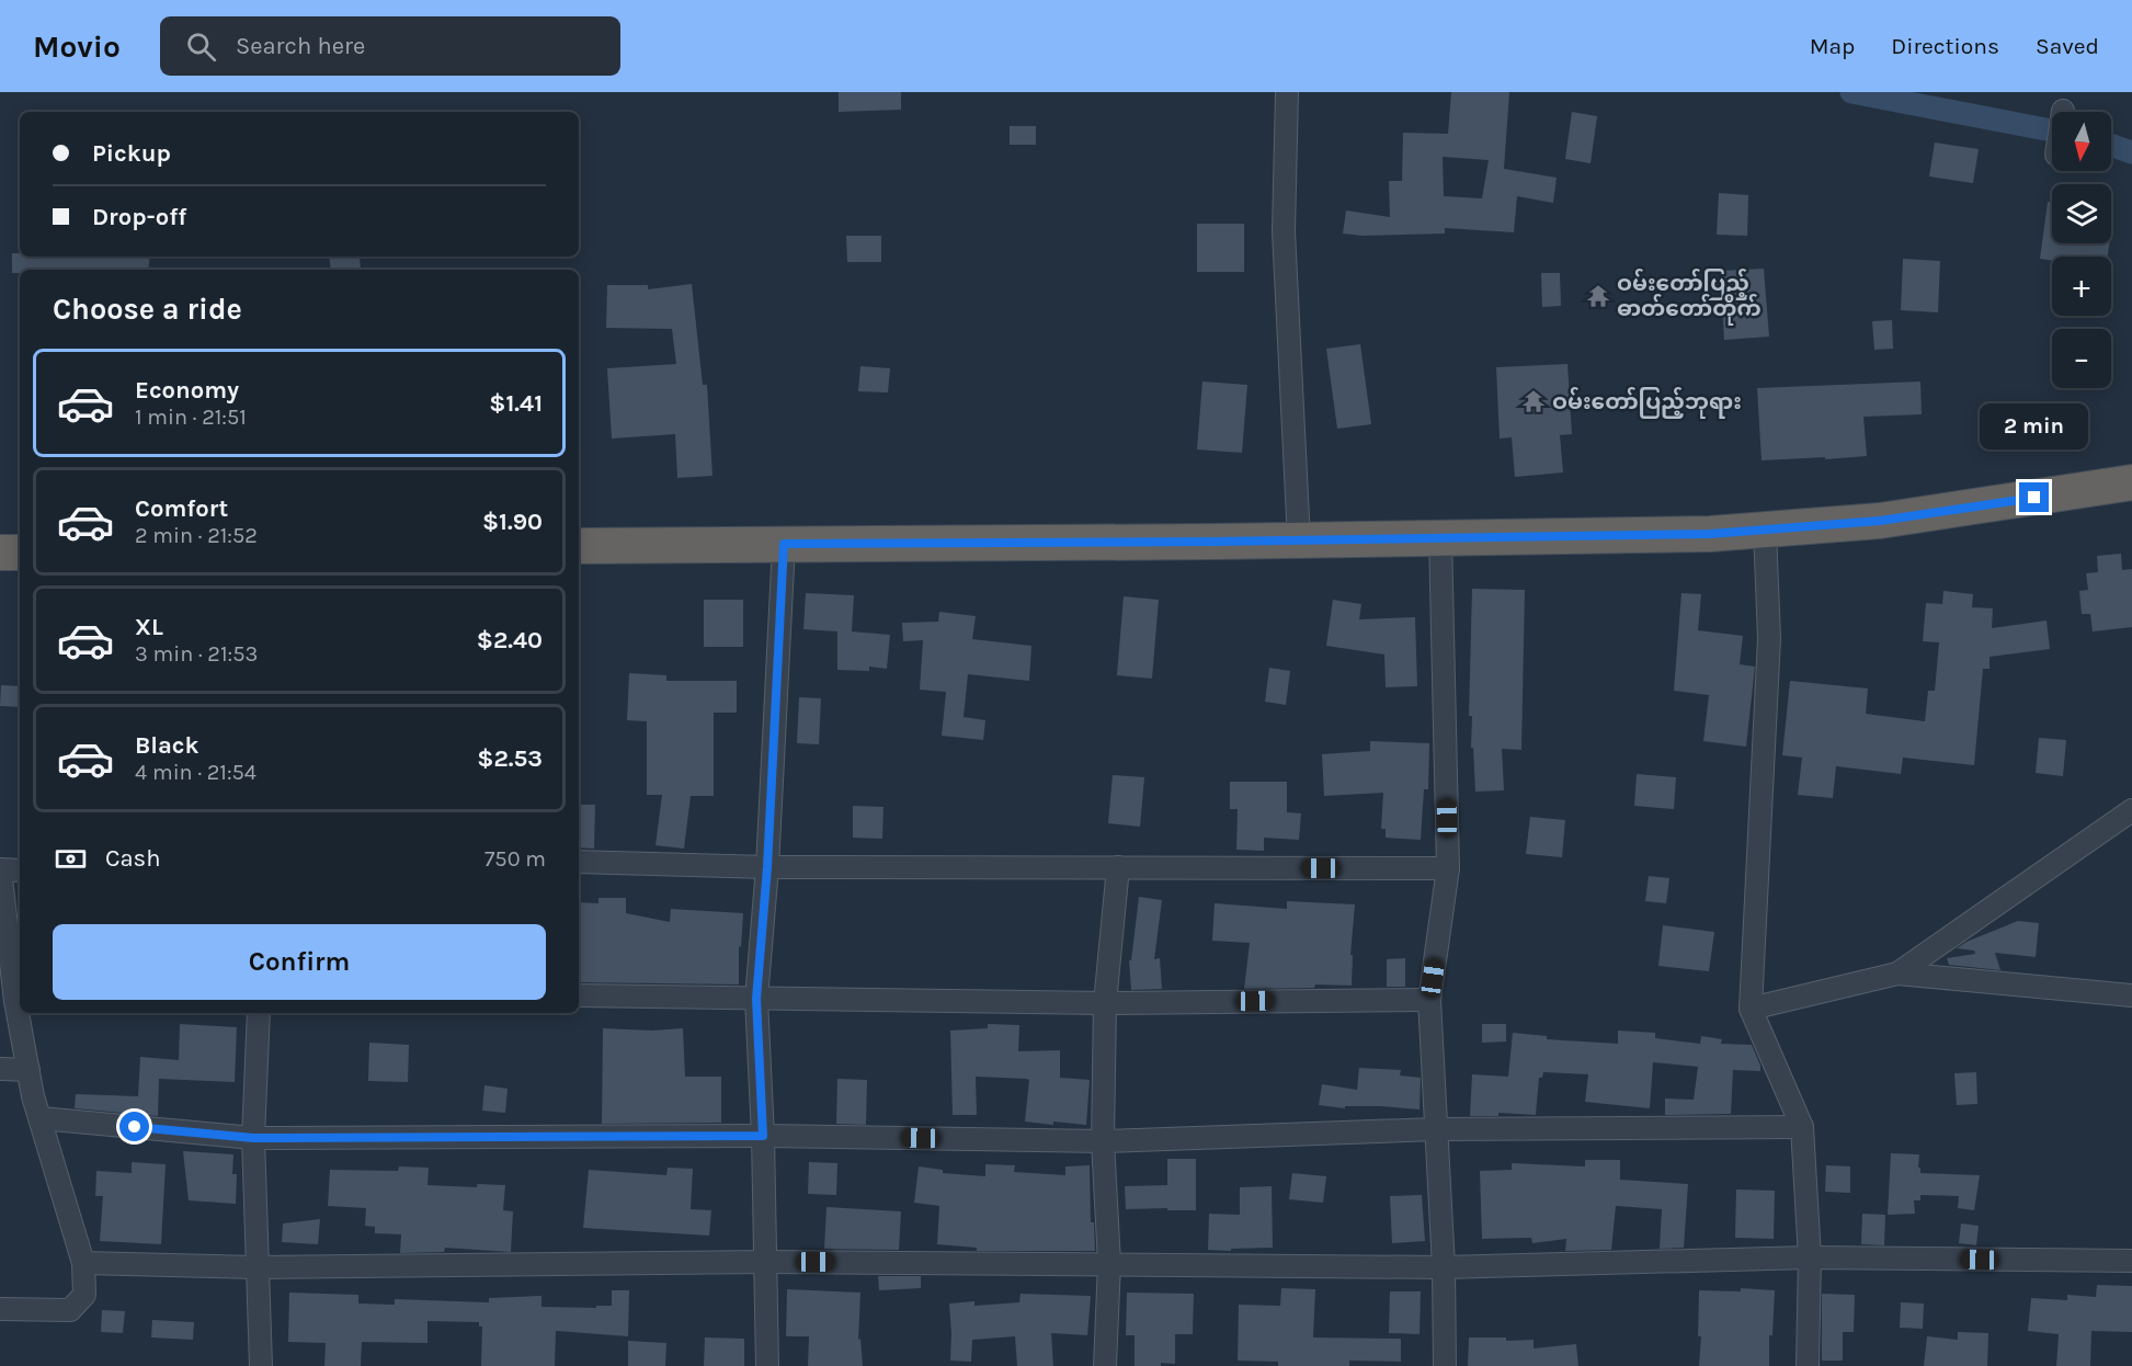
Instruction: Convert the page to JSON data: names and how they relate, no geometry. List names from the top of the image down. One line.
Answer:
{"places":{"temple":["ဝမ်းတော်ပြည့် ဓာတ်တော်တိုက်","ဝမ်းတော်ပြည့်ဘုရား"]},"north":"bottom","page":{"header":"Movio","search":"Search here","nav":["Map","Directions","Saved"],"map_buttons":["+","−"],"banner":["Pickup","Drop-off"],"heading":"Choose a ride","list":[{"name":"Economy","note":"1 min · 21:51","value":"$1.41"},{"name":"Comfort","note":"2 min · 21:52","value":"$1.90"},{"name":"XL","note":"3 min · 21:53","value":"$2.40"},{"name":"Black","note":"4 min · 21:54","value":"$2.53"}],"bubble":"2 min","pay":["Cash","750 m"],"buttons":"Confirm"}}
